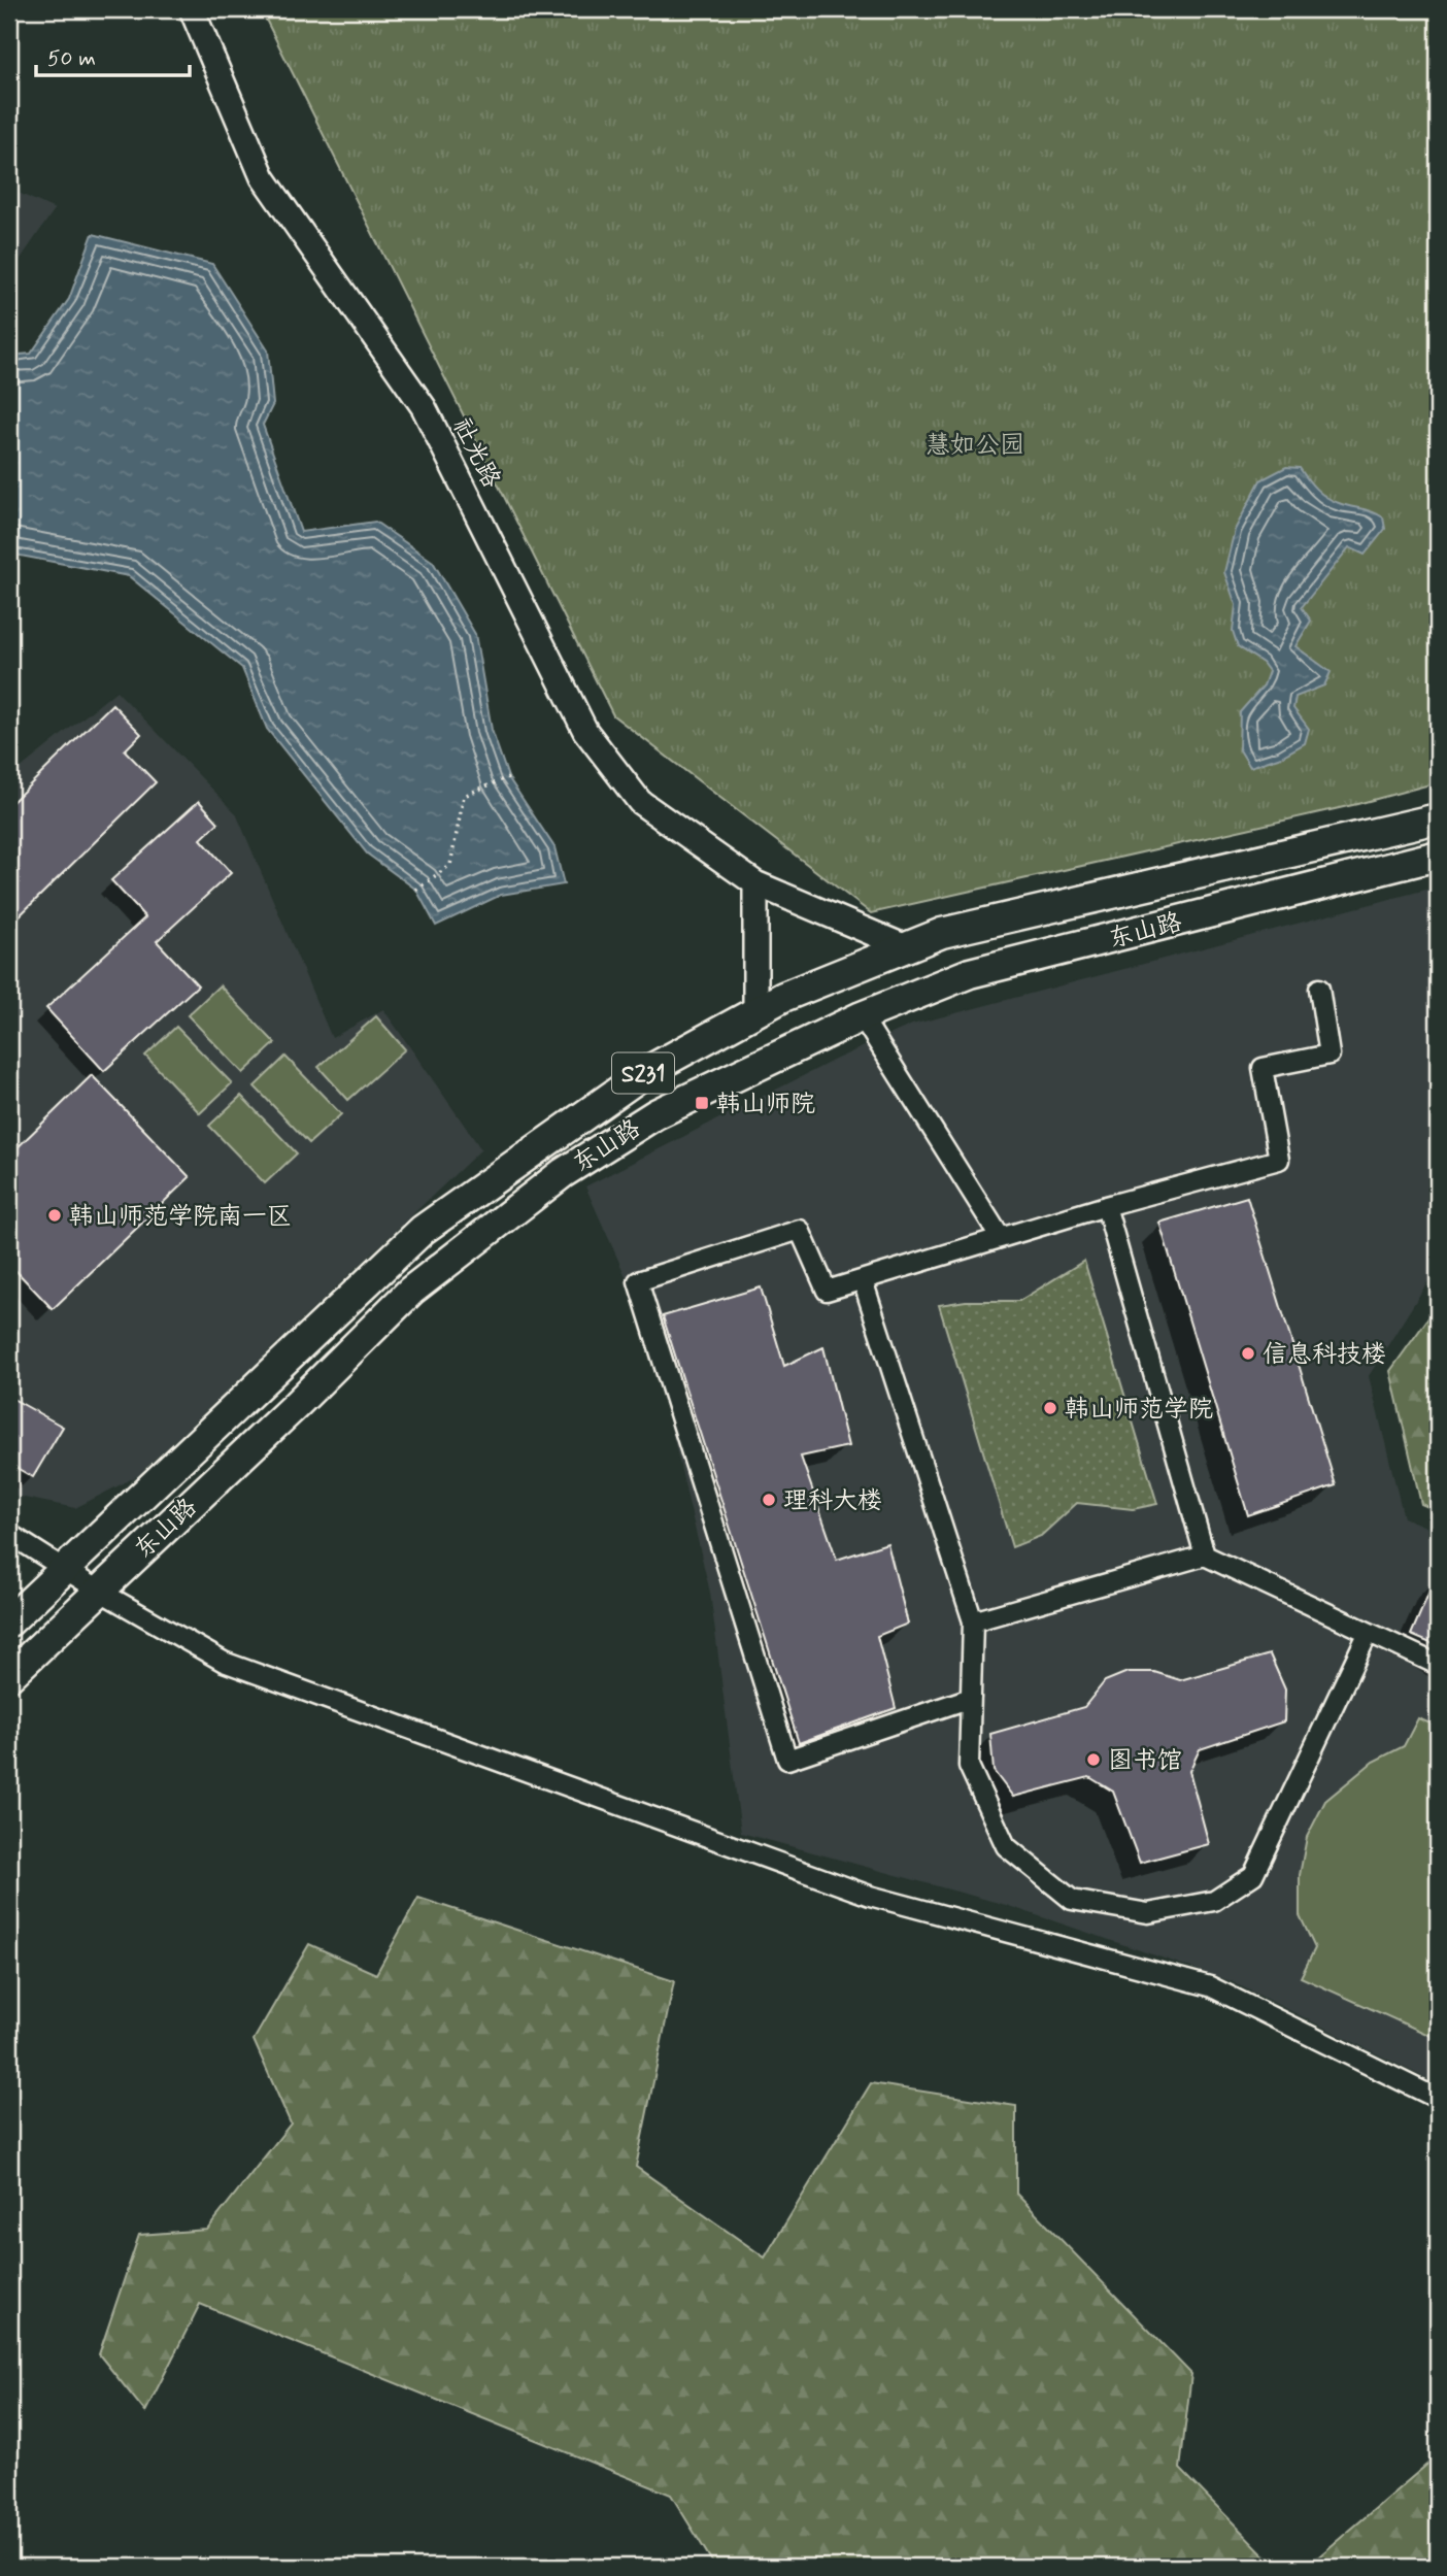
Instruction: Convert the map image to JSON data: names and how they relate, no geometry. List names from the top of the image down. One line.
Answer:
{"streets":{"main road":["东山路","S231"],"street":["社光路"]},"crossings":[["社光路","东山路"]],"parks":["慧如公园"],"places":{"transit":["韩山师院"],"other":["韩山师范学院南一区","信息科技楼","韩山师范学院","理科大楼","图书馆"]},"scale_bar":"50 m"}
